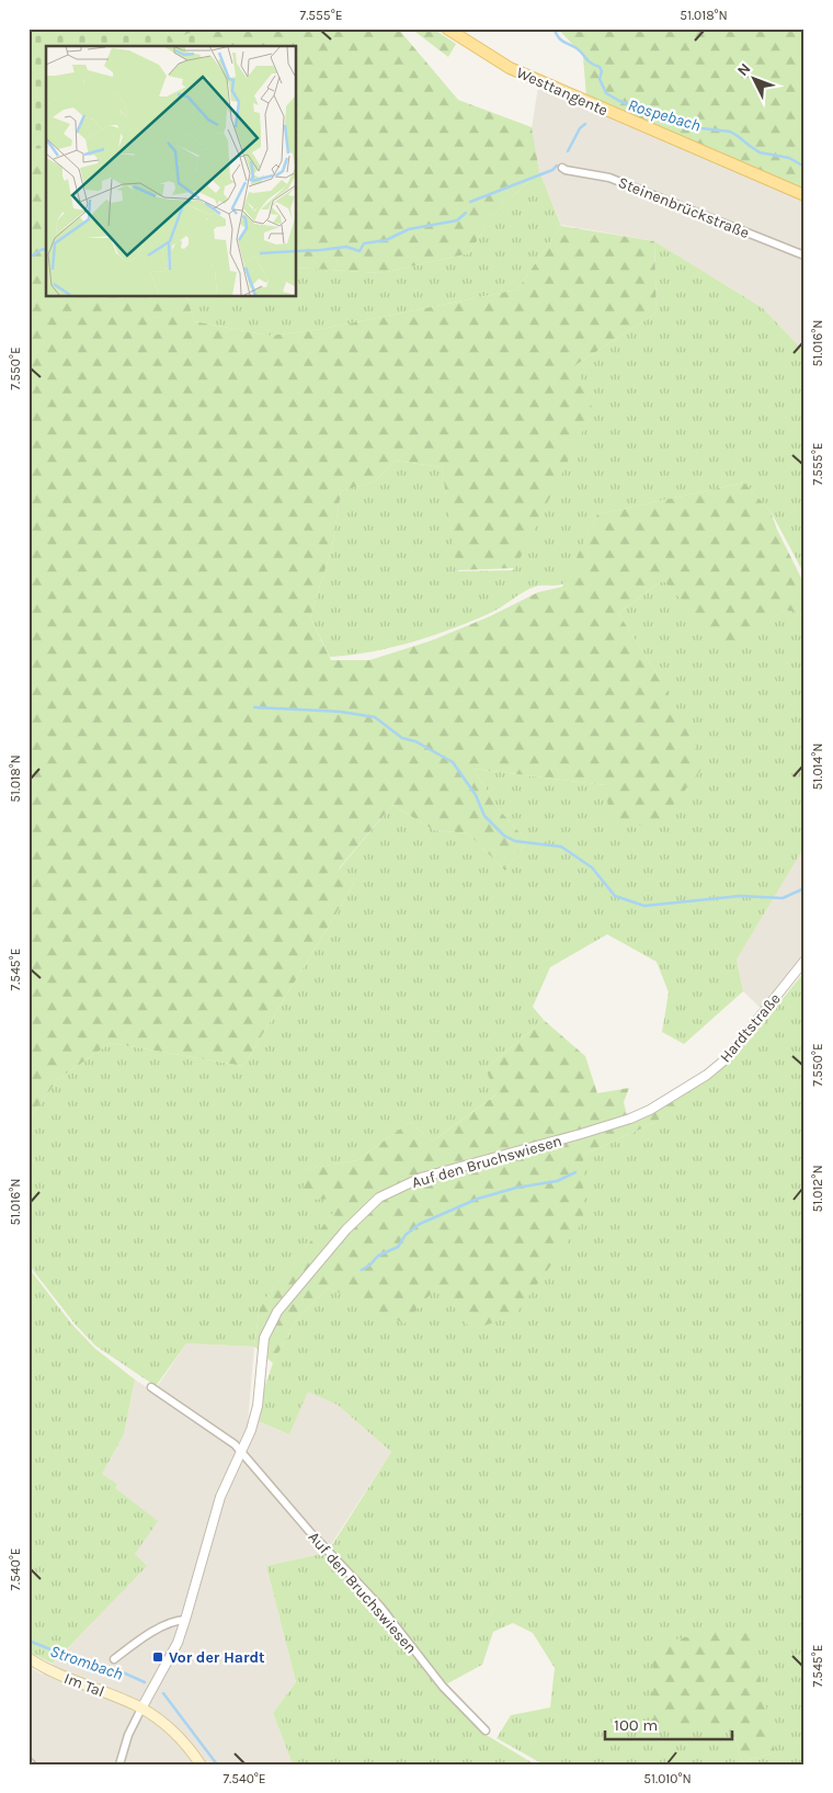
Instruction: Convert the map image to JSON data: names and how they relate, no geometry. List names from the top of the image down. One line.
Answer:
{"streets":{"main road":["Westtangente","Im Tal"],"street":["Steinenbrückstraße","Hardtstraße","Auf den Bruchswiesen"]},"crossings":[["Hardtstraße","Auf den Bruchswiesen"],["Auf den Bruchswiesen","Im Tal"]],"water":["Rospebach","Strombach"],"places":{"transit":["Vor der Hardt"]},"scale_bar":"100 m","north":"top left","coordinates":["7.555°E","51.018°N","51.016°N","7.550°E","51.014°N","7.545°E","51.012°N","7.540°E","51.010°N"]}
